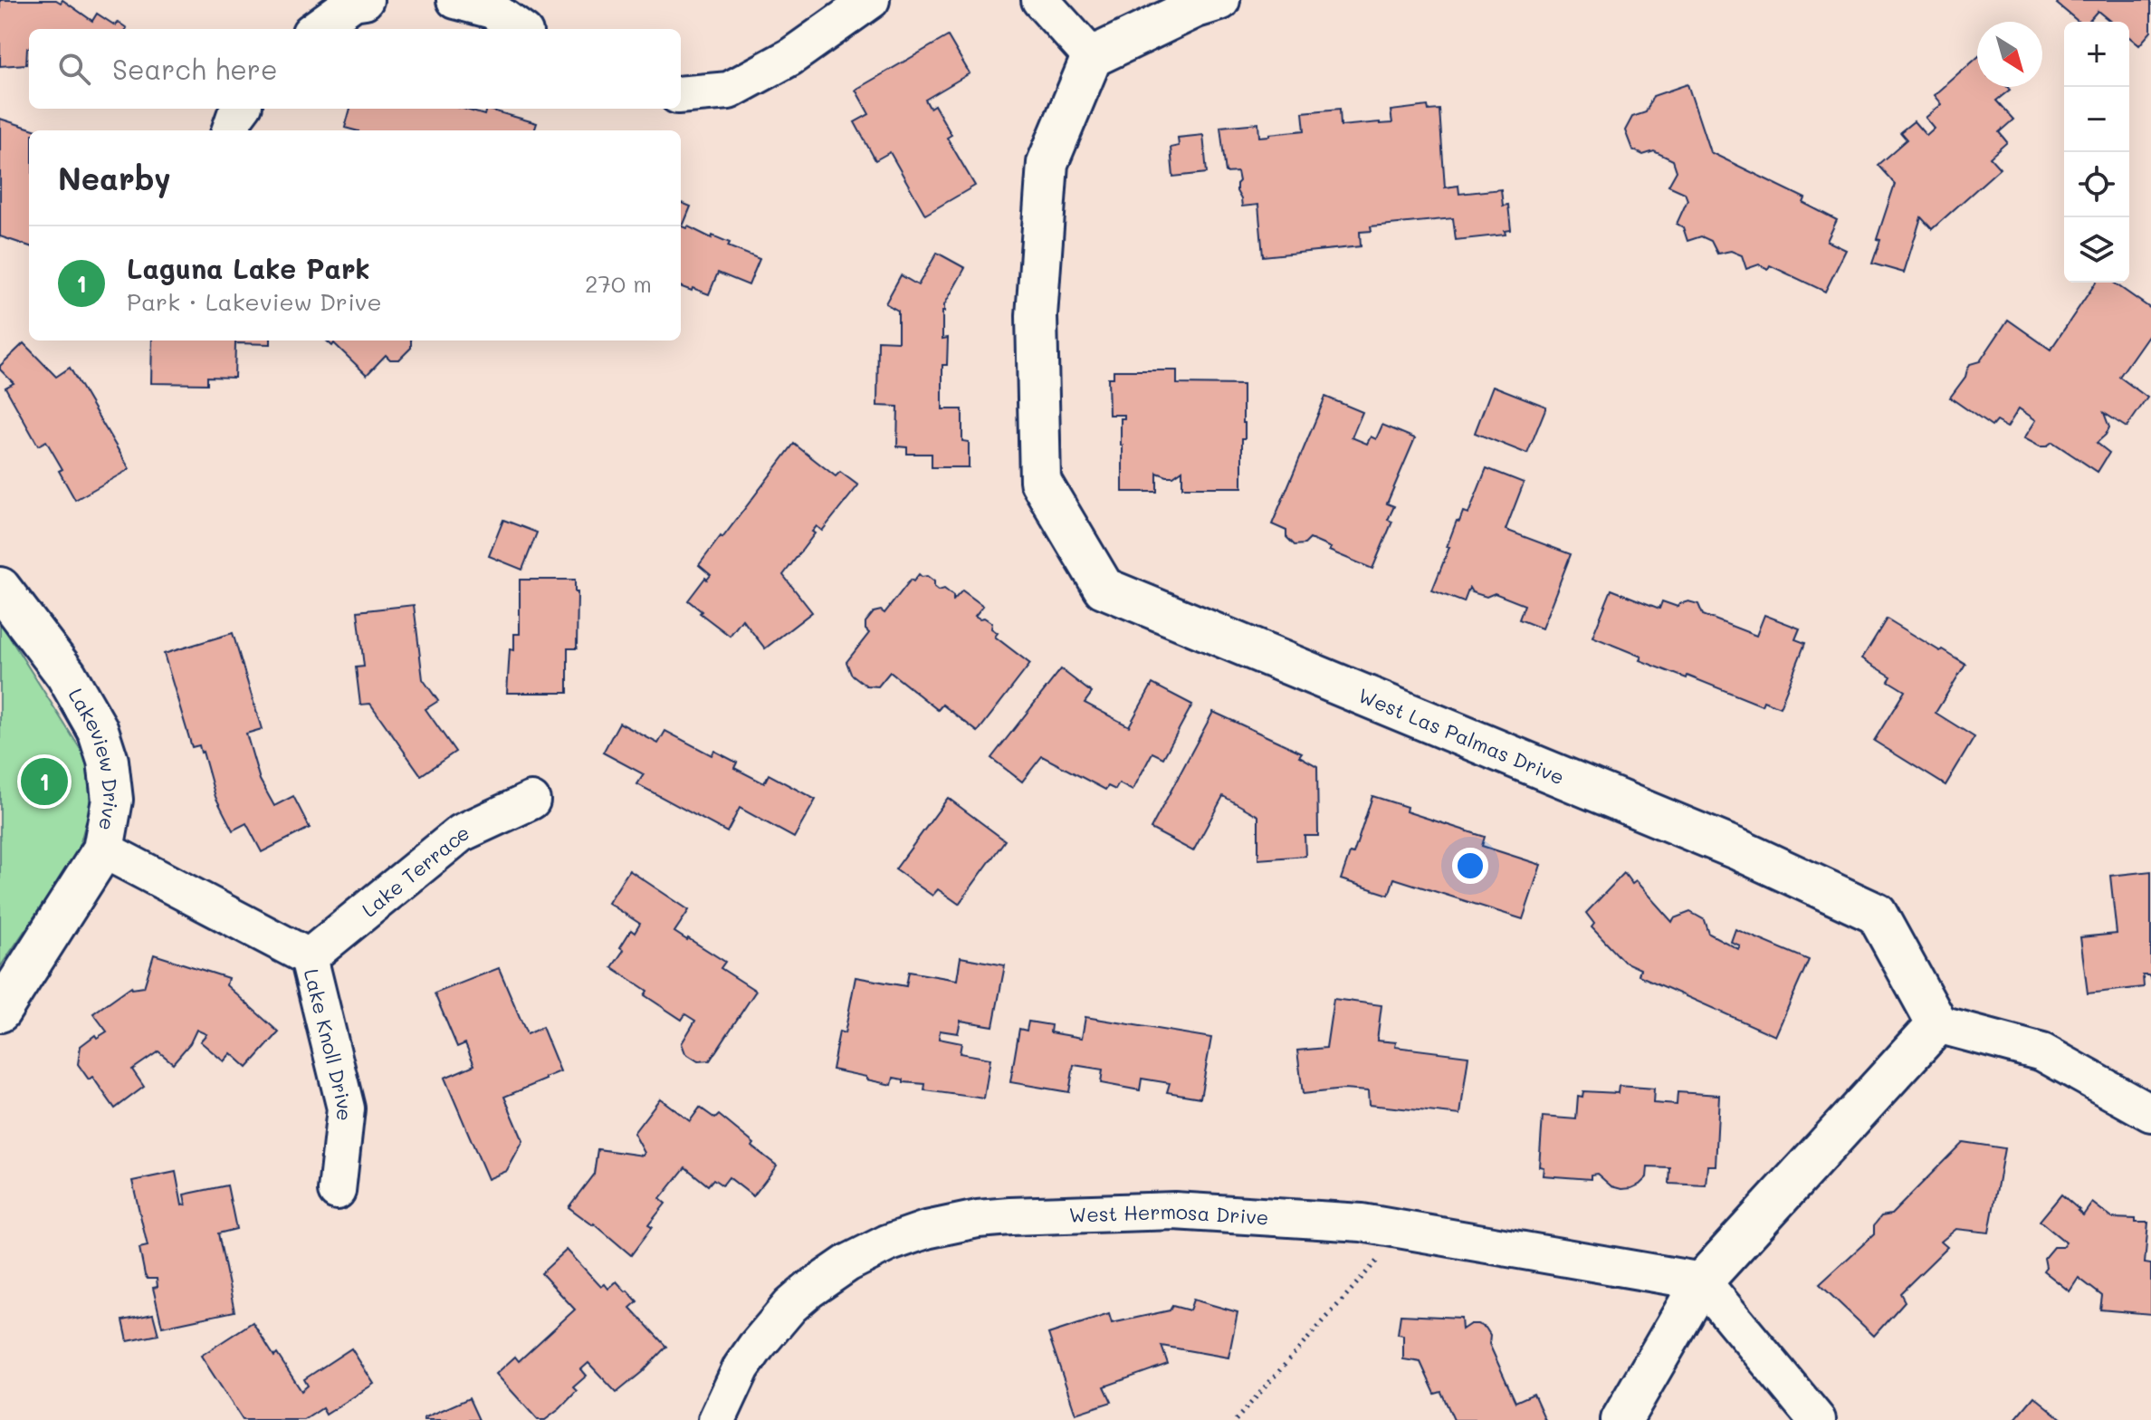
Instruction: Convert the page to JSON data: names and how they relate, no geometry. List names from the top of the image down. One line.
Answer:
{"streets":{"street":["West Las Palmas Drive","Lakeview Drive","Lake Terrace","Lake Knoll Drive","West Hermosa Drive"]},"crossings":[["Lakeview Drive","Lake Knoll Drive"],["Lake Terrace","Lake Knoll Drive"]],"north":"bottom right","page":{"map_buttons":["+","−"],"search":"Search here","heading":"Nearby","list":[{"mark":"1","name":"Laguna Lake Park","note":"Park · Lakeview Drive","value":"270 m"}],"pins":"1"}}
